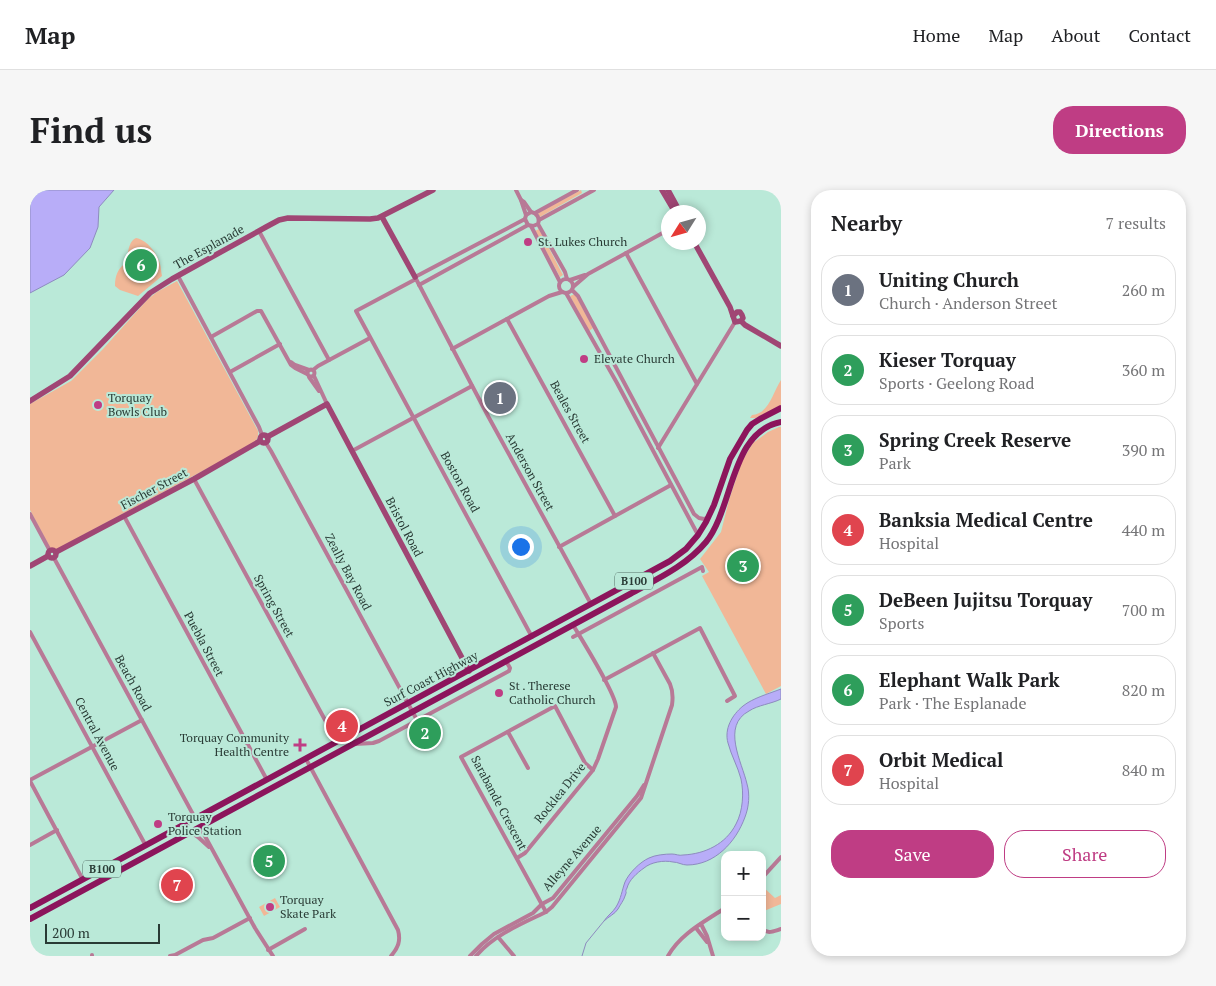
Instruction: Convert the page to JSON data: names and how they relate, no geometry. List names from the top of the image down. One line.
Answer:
{"streets":{"main road":["B100","Surf Coast Highway"],"street":["The Esplanade","Beales Street","Anderson Street","Boston Road","Fischer Street","Bristol Road","Zeally Bay Road","Spring Street","Puebla Street","Beach Road","Central Avenue","Rocklea Drive","Sarabande Crescent","Alleyne Avenue"]},"crossings":[["The Esplanade","Anderson Street"],["The Esplanade","Zeally Bay Road"],["Anderson Street","Boston Road"],["Anderson Street","Surf Coast Highway"],["Boston Road","Surf Coast Highway"],["Fischer Street","Bristol Road"],["Fischer Street","Zeally Bay Road"],["Fischer Street","Spring Street"],["Fischer Street","Puebla Street"],["Fischer Street","Beach Road"],["Bristol Road","Surf Coast Highway"],["Zeally Bay Road","Surf Coast Highway"],["Spring Street","Surf Coast Highway"],["Puebla Street","Surf Coast Highway"],["Surf Coast Highway","Beach Road"],["Surf Coast Highway","Central Avenue"],["Surf Coast Highway","Rocklea Drive"],["Rocklea Drive","Sarabande Crescent"],["Sarabande Crescent","Alleyne Avenue"]],"places":{"other":["St. Lukes Church","Elevate Church","Torquay Bowls Club","St . Therese Catholic Church","Torquay Police Station","Torquay Skate Park"],"health":["Torquay Community Health Centre"]},"scale_bar":"200 m","north":"bottom left","page":{"header":"Map","nav":["Home","Map","About","Contact"],"buttons":["Directions",["Save","Share"]],"title":"Find us","heading":["Nearby","7 results"],"pins":["6","1","3","4","2","5","7"],"list":[{"mark":"1","name":"Uniting Church","note":"Church · Anderson Street","value":"260 m"},{"mark":"2","name":"Kieser Torquay","note":"Sports · Geelong Road","value":"360 m"},{"mark":"3","name":"Spring Creek Reserve","note":"Park","value":"390 m"},{"mark":"4","name":"Banksia Medical Centre","note":"Hospital","value":"440 m"},{"mark":"5","name":"DeBeen Jujitsu Torquay","note":"Sports","value":"700 m"},{"mark":"6","name":"Elephant Walk Park","note":"Park · The Esplanade","value":"820 m"},{"mark":"7","name":"Orbit Medical","note":"Hospital","value":"840 m"}],"map_buttons":["+","−"],"scale":"200 m"}}
